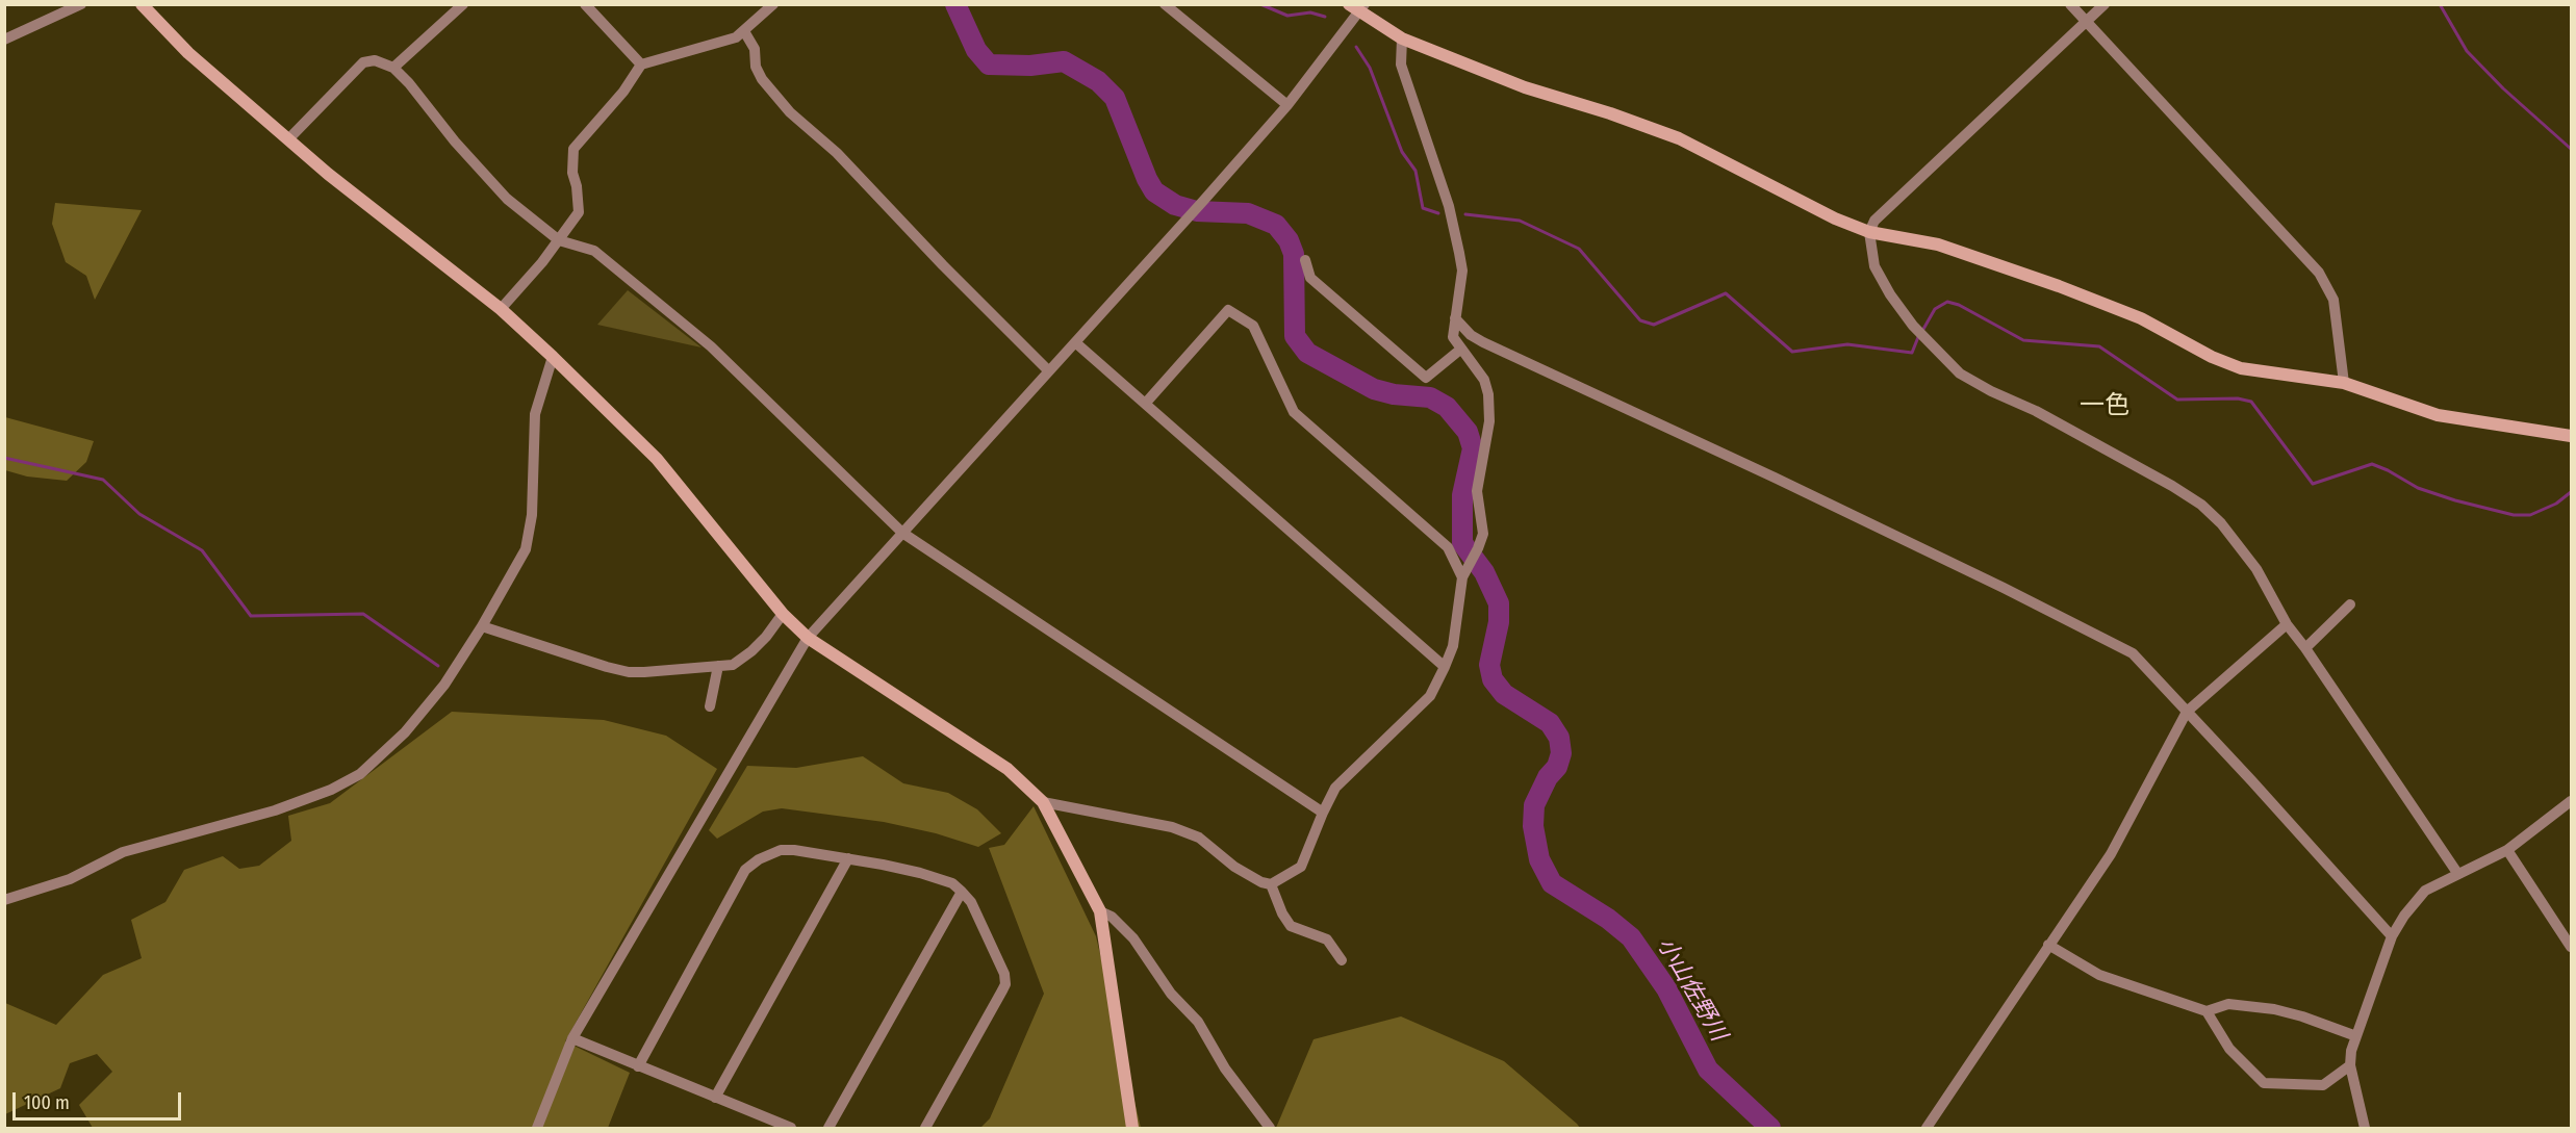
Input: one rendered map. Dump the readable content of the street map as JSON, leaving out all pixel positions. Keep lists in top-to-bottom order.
{
  "districts": ["一色"],
  "water": ["小山佐野川"],
  "scale_bar": "100 m"
}
